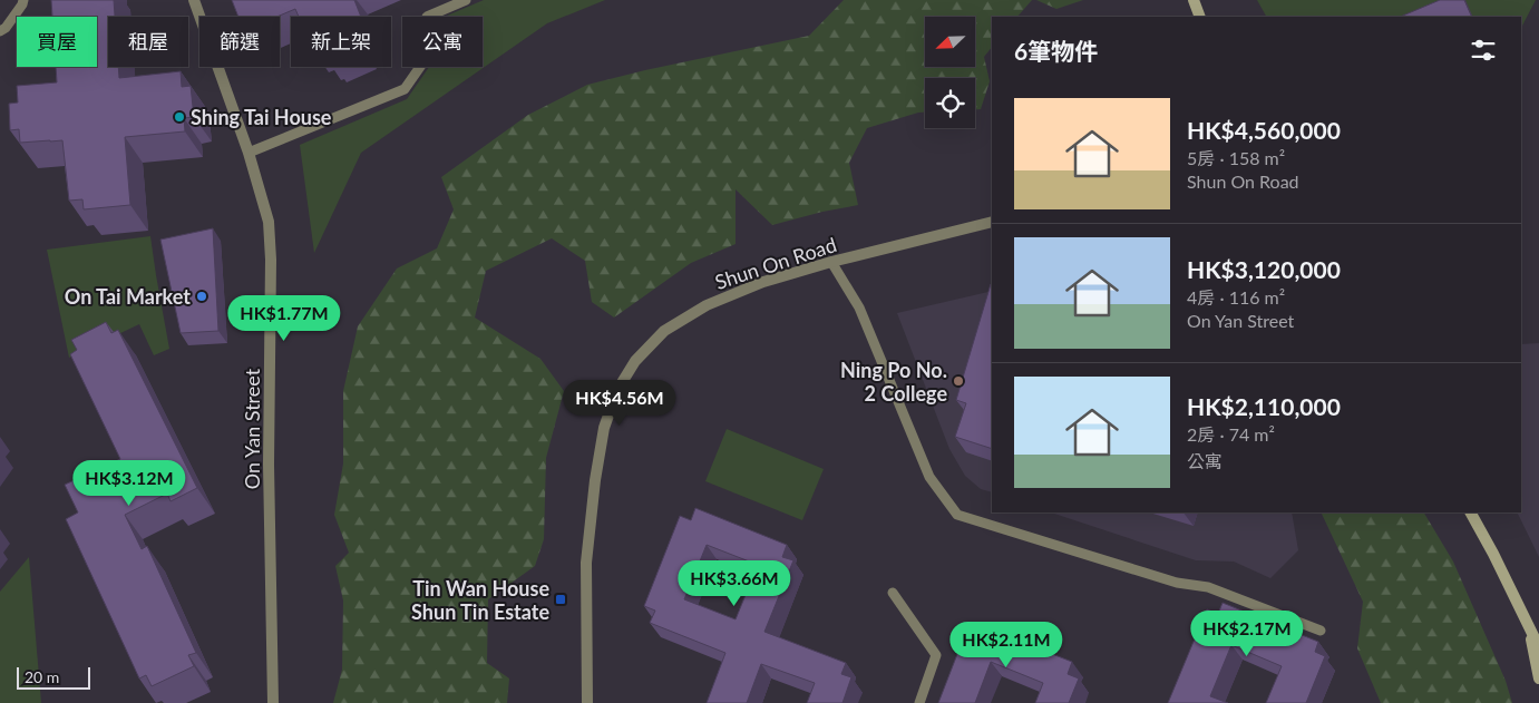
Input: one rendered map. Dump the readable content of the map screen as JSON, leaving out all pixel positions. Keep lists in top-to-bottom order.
{
  "streets": {
    "street": ["Shun On Road", "On Yan Street"]
  },
  "places": {
    "other": ["Shing Tai House", "On Tai Market", "Ning Po No. 2 College"],
    "transit": ["Tin Wan House Shun Tin Estate"]
  },
  "scale_bar": "20 m",
  "north": "bottom left",
  "page": {
    "chip": [
      "買屋",
      "租屋",
      "篩選",
      "新上架",
      "公寓"
    ],
    "heading": "6筆物件",
    "list": [
      {
        "name": "HK$4,560,000",
        "note": "5房 · 158 m² · Shun On Road"
      },
      {
        "name": "HK$3,120,000",
        "note": "4房 · 116 m² · On Yan Street"
      },
      {
        "name": "HK$2,110,000",
        "note": "2房 · 74 m² · 公寓"
      }
    ],
    "price": [
      "HK$1.77M",
      "HK$4.56M",
      "HK$3.12M",
      "HK$3.66M",
      "HK$2.17M",
      "HK$2.11M"
    ],
    "scale": "20 m"
  }
}
